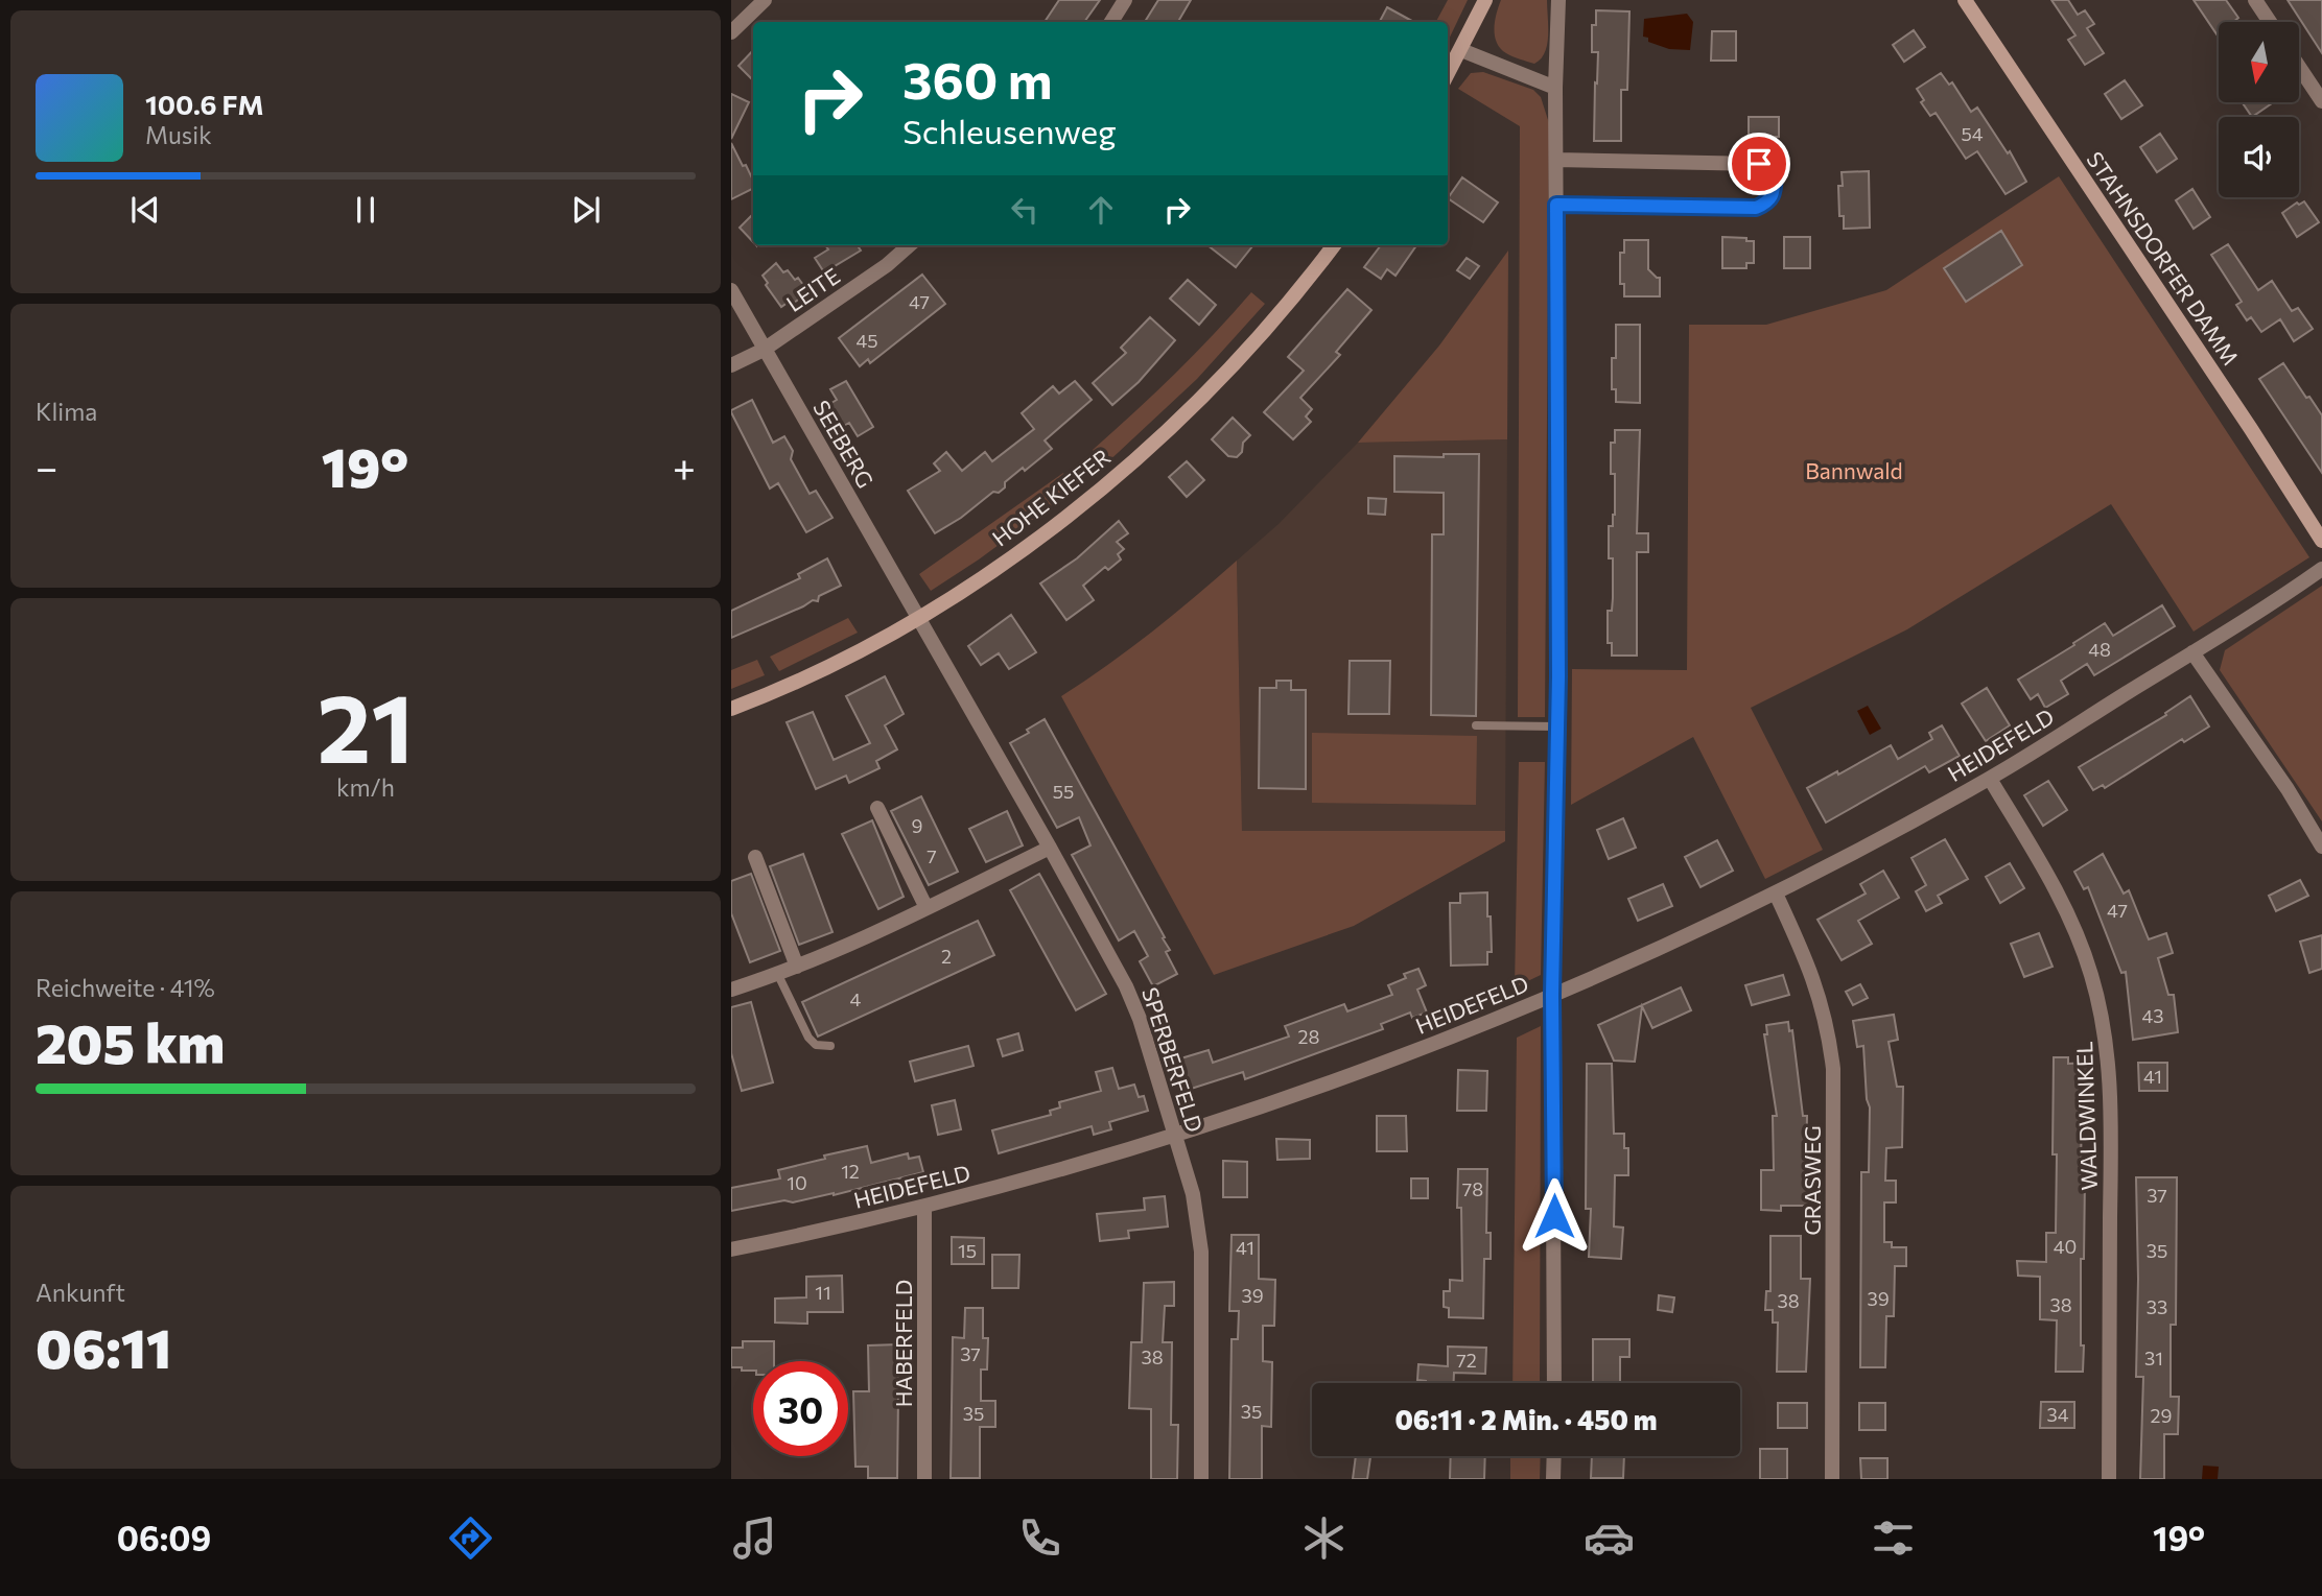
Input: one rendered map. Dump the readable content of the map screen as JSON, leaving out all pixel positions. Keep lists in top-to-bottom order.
{
  "streets": {
    "street": [
      "STAHNSDORFER DAMM",
      "LEITE",
      "SEEBERG",
      "HOHE KIEFER",
      "HEIDEFELD",
      "SPERBERFELD",
      "WALDWINKEL",
      "GRASWEG",
      "HABERFELD"
    ]
  },
  "crossings": [
    ["LEITE", "SEEBERG"],
    ["SEEBERG", "HOHE KIEFER"],
    ["SEEBERG", "SPERBERFELD"],
    ["HOHE KIEFER", "SPERBERFELD"],
    ["HEIDEFELD", "SPERBERFELD"],
    ["HEIDEFELD", "WALDWINKEL"],
    ["HEIDEFELD", "GRASWEG"],
    ["HEIDEFELD", "HABERFELD"]
  ],
  "parks": ["Bannwald"],
  "house_numbers": [
    "54",
    "47",
    "45",
    "48",
    "55",
    "9",
    "7",
    "47",
    "2",
    "4",
    "43",
    "28",
    "41",
    "12",
    "10",
    "78",
    "37",
    "40",
    "41",
    "15",
    "35",
    "11",
    "39",
    "39",
    "38",
    "38",
    "33",
    "37",
    "38",
    "31",
    "72",
    "35",
    "35",
    "34",
    "29"
  ],
  "north": "bottom",
  "page": {
    "turn": ["360 m", "Schleusenweg"],
    "song": ["100.6 FM", "Musik"],
    "tile": [
      "Klima",
      ["21", "km/h"],
      ["Reichweite · 41%", "205 km"],
      ["Ankunft", "06:11"]
    ],
    "heat": ["−", "19°", "+"],
    "limit": "30",
    "trip": "06:11 · 2 Min. · 450 m",
    "tabs": ["06:09", "19°"]
  }
}
